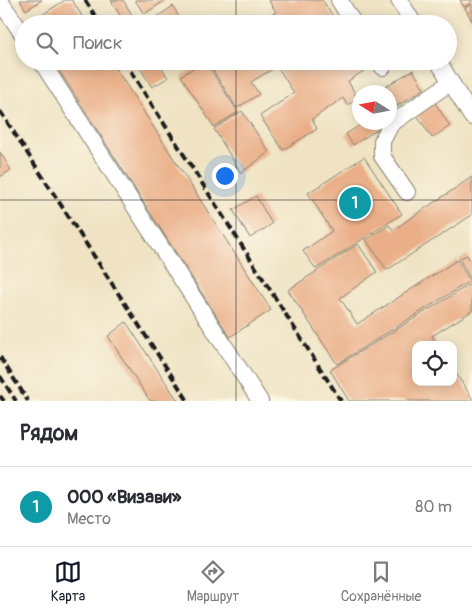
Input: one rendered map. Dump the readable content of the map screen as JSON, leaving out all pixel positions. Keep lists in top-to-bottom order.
{
  "north": "left",
  "page": {
    "search": "Поиск",
    "pins": "1",
    "heading": "Рядом",
    "list": [
      {
        "mark": "1",
        "name": "ООО «Визави»",
        "note": "Место",
        "value": "80 m"
      }
    ],
    "nav": ["Карта", "Маршрут", "Сохранённые"]
  }
}
